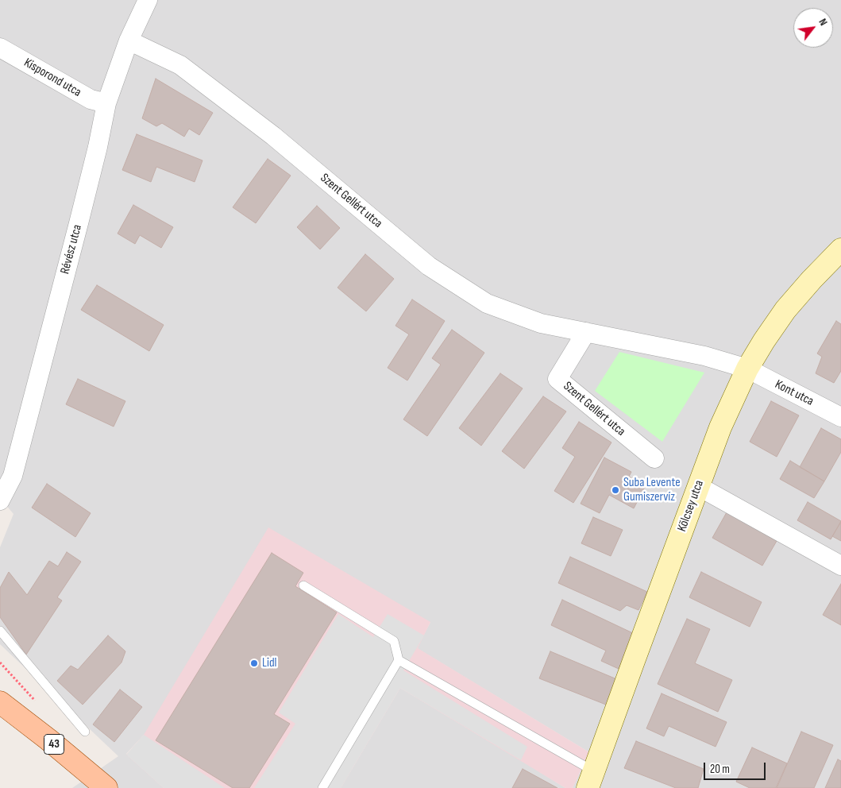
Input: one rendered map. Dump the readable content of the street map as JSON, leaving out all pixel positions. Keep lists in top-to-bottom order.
{
  "streets": {
    "main road": ["Kölcsey utca", "43"],
    "street": [
      "Kisporond utca",
      "Szent Gellért utca",
      "Révész utca",
      "Kont utca"
    ]
  },
  "crossings": [
    ["Kisporond utca", "Révész utca"],
    ["Szent Gellért utca", "Révész utca"],
    ["Szent Gellért utca", "Kont utca"],
    ["Szent Gellért utca", "Kölcsey utca"],
    ["Kont utca", "Kölcsey utca"]
  ],
  "places": ["Suba Levente Gumiszervíz", "Lidl"],
  "scale_bar": "20 m",
  "north": "top right"
}
